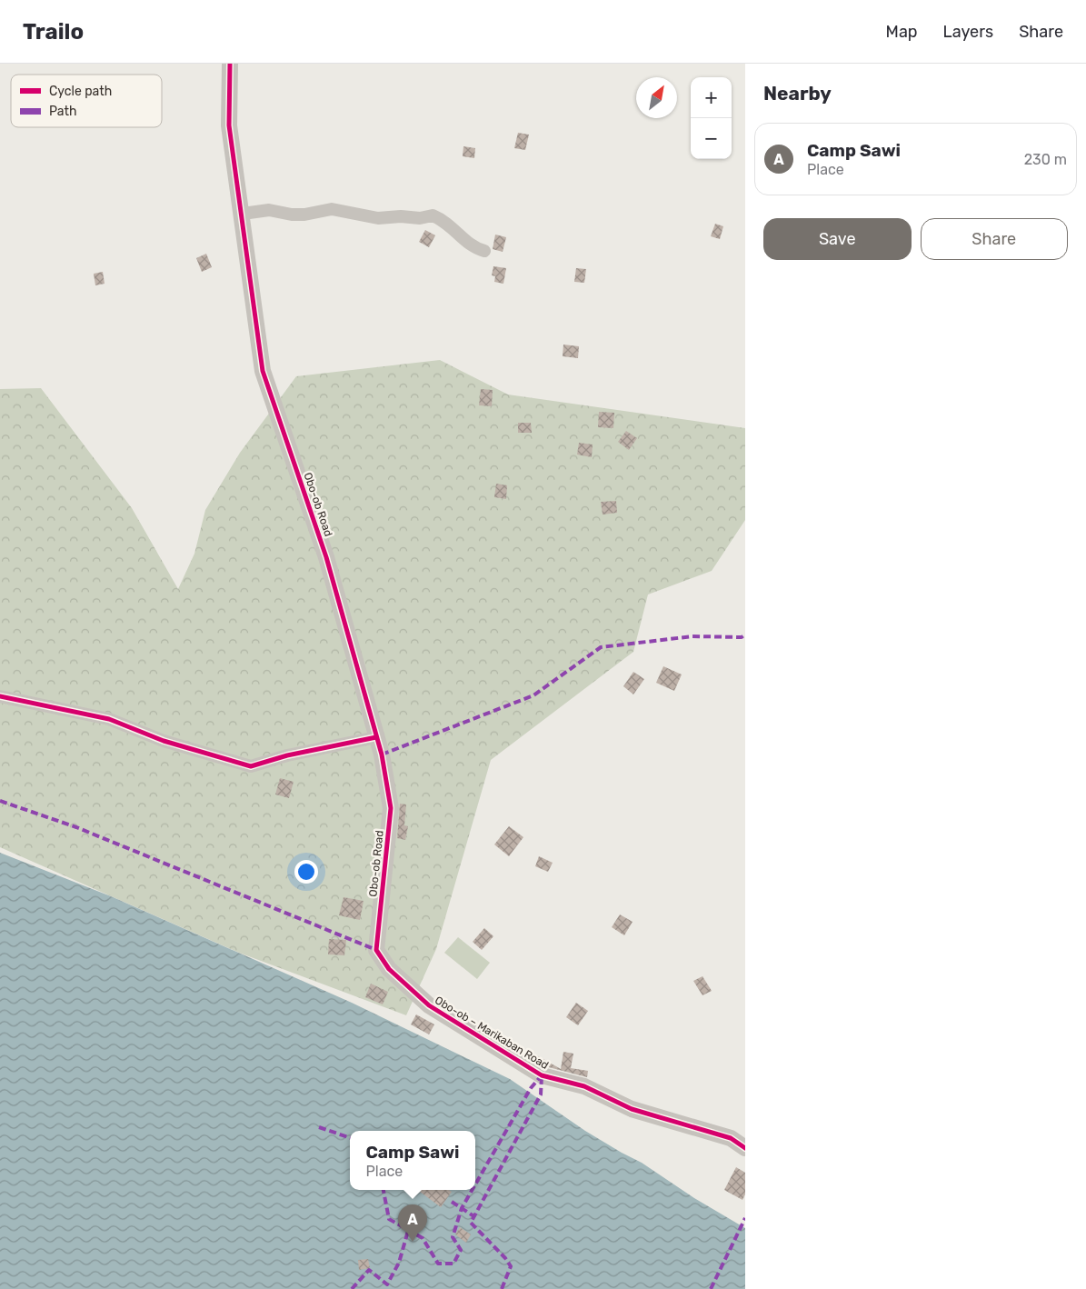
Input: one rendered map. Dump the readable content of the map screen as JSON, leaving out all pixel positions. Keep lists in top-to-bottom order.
{
  "streets": {
    "street": ["Obo-ob Road", "Obo-ob – Marikaban Road"]
  },
  "crossings": [
    ["Obo-ob Road", "Obo-ob – Marikaban Road"]
  ],
  "legend": ["Cycle path", "Path"],
  "north": "top right",
  "page": {
    "header": "Trailo",
    "nav": ["Map", "Layers", "Share"],
    "heading": "Nearby",
    "map_buttons": ["+", "−"],
    "list": [
      {
        "mark": "A",
        "name": "Camp Sawi",
        "note": "Place",
        "value": "230 m"
      }
    ],
    "buttons": ["Save", "Share"],
    "popup": ["Camp Sawi", "Place"],
    "pins": "A"
  }
}
